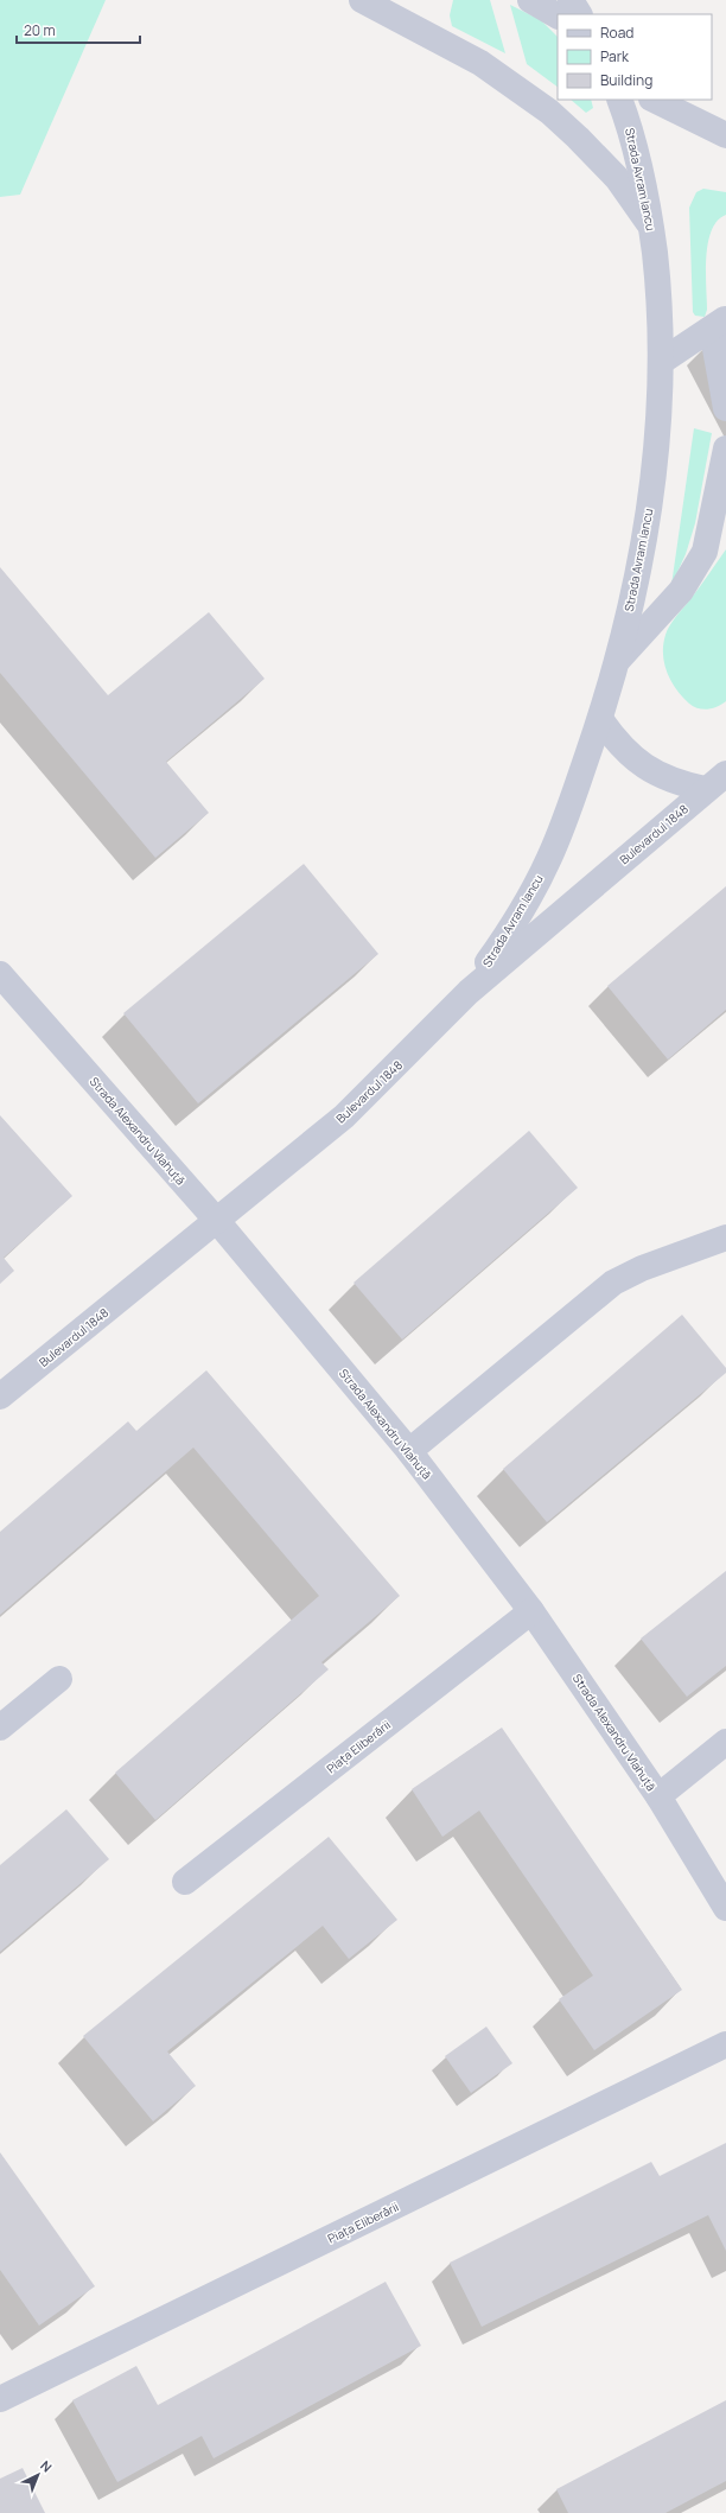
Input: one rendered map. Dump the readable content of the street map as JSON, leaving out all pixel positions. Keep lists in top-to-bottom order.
{
  "streets": {
    "street": [
      "Strada Avram Iancu",
      "Bulevardul 1848",
      "Strada Alexandru Vlahuță",
      "Piața Eliberării"
    ]
  },
  "crossings": [
    ["Strada Avram Iancu", "Bulevardul 1848"],
    ["Bulevardul 1848", "Strada Alexandru Vlahuță"],
    ["Strada Alexandru Vlahuță", "Piața Eliberării"]
  ],
  "legend": ["Road", "Park", "Building"],
  "scale_bar": "20 m",
  "north": "top right"
}
